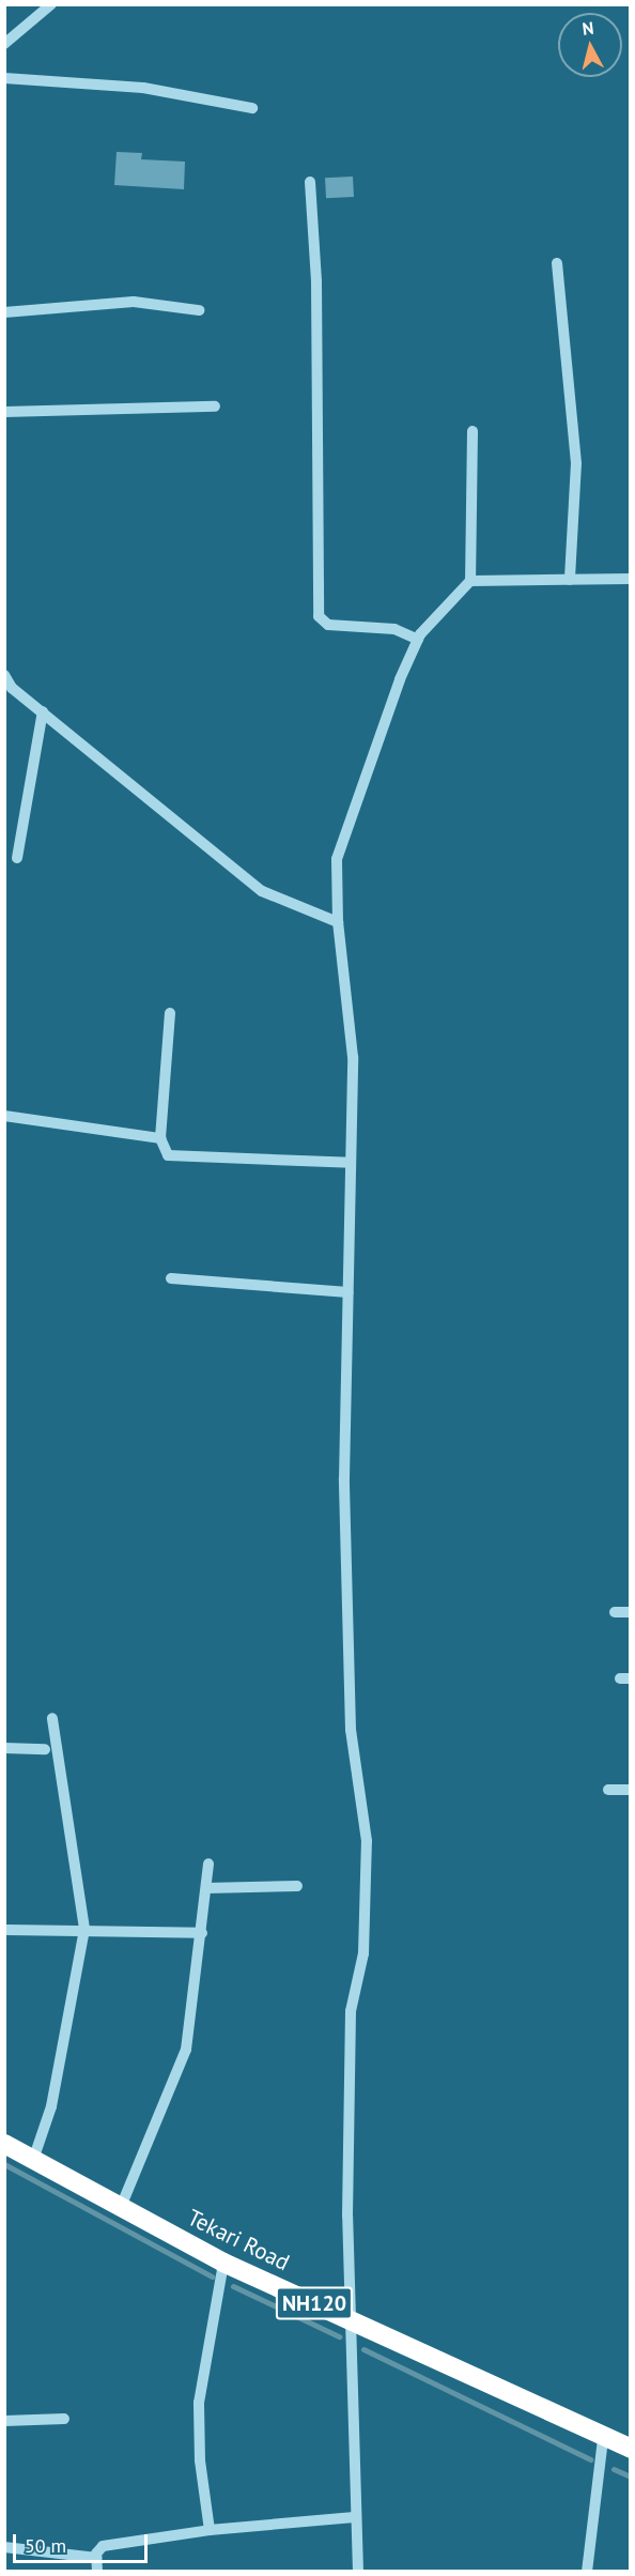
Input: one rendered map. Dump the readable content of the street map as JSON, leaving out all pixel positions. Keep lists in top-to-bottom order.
{
  "streets": {
    "highway": ["Tekari Road", "NH120"]
  },
  "scale_bar": "50 m",
  "north": "top"
}
